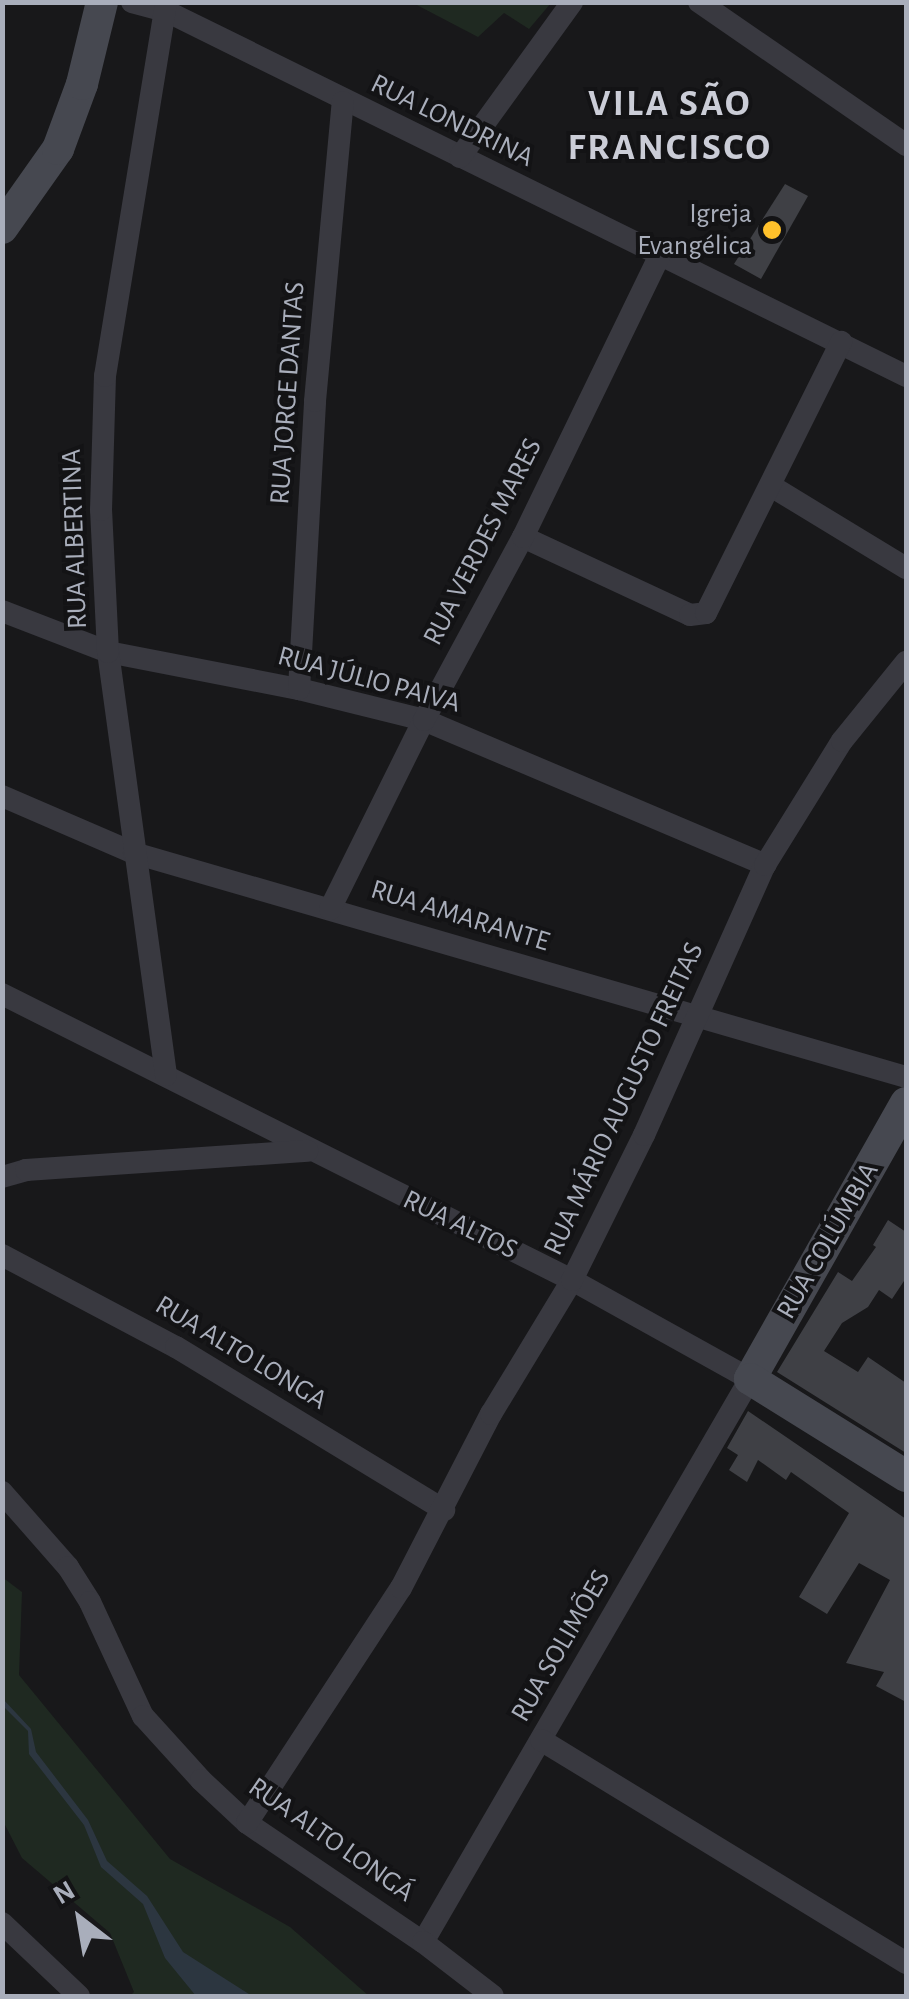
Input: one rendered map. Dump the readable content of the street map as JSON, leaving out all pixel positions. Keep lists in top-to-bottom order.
{
  "streets": {
    "street": [
      "RUA LONDRINA",
      "RUA JORGE DANTAS",
      "RUA ALBERTINA",
      "RUA VERDES MARES",
      "RUA JÚLIO PAIVA",
      "RUA AMARANTE",
      "RUA MÁRIO AUGUSTO FREITAS",
      "RUA ALTOS",
      "RUA COLÚMBIA",
      "RUA ALTO LONGA",
      "RUA SOLIMÕES",
      "RUA ALTO LONGÁ"
    ]
  },
  "crossings": [
    ["RUA LONDRINA", "RUA JORGE DANTAS"],
    ["RUA LONDRINA", "RUA ALBERTINA"],
    ["RUA LONDRINA", "RUA VERDES MARES"],
    ["RUA JORGE DANTAS", "RUA JÚLIO PAIVA"],
    ["RUA ALBERTINA", "RUA JÚLIO PAIVA"],
    ["RUA ALBERTINA", "RUA AMARANTE"],
    ["RUA ALBERTINA", "RUA ALTOS"],
    ["RUA VERDES MARES", "RUA JÚLIO PAIVA"],
    ["RUA VERDES MARES", "RUA AMARANTE"],
    ["RUA JÚLIO PAIVA", "RUA MÁRIO AUGUSTO FREITAS"],
    ["RUA AMARANTE", "RUA MÁRIO AUGUSTO FREITAS"],
    ["RUA MÁRIO AUGUSTO FREITAS", "RUA ALTOS"],
    ["RUA MÁRIO AUGUSTO FREITAS", "RUA ALTO LONGA"],
    ["RUA MÁRIO AUGUSTO FREITAS", "RUA ALTO LONGÁ"],
    ["RUA ALTOS", "RUA COLÚMBIA"],
    ["RUA ALTOS", "RUA SOLIMÕES"],
    ["RUA COLÚMBIA", "RUA SOLIMÕES"],
    ["RUA SOLIMÕES", "RUA ALTO LONGÁ"]
  ],
  "districts": ["VILA SÃO FRANCISCO"],
  "places": ["Igreja Evangélica"],
  "north": "top left"
}
